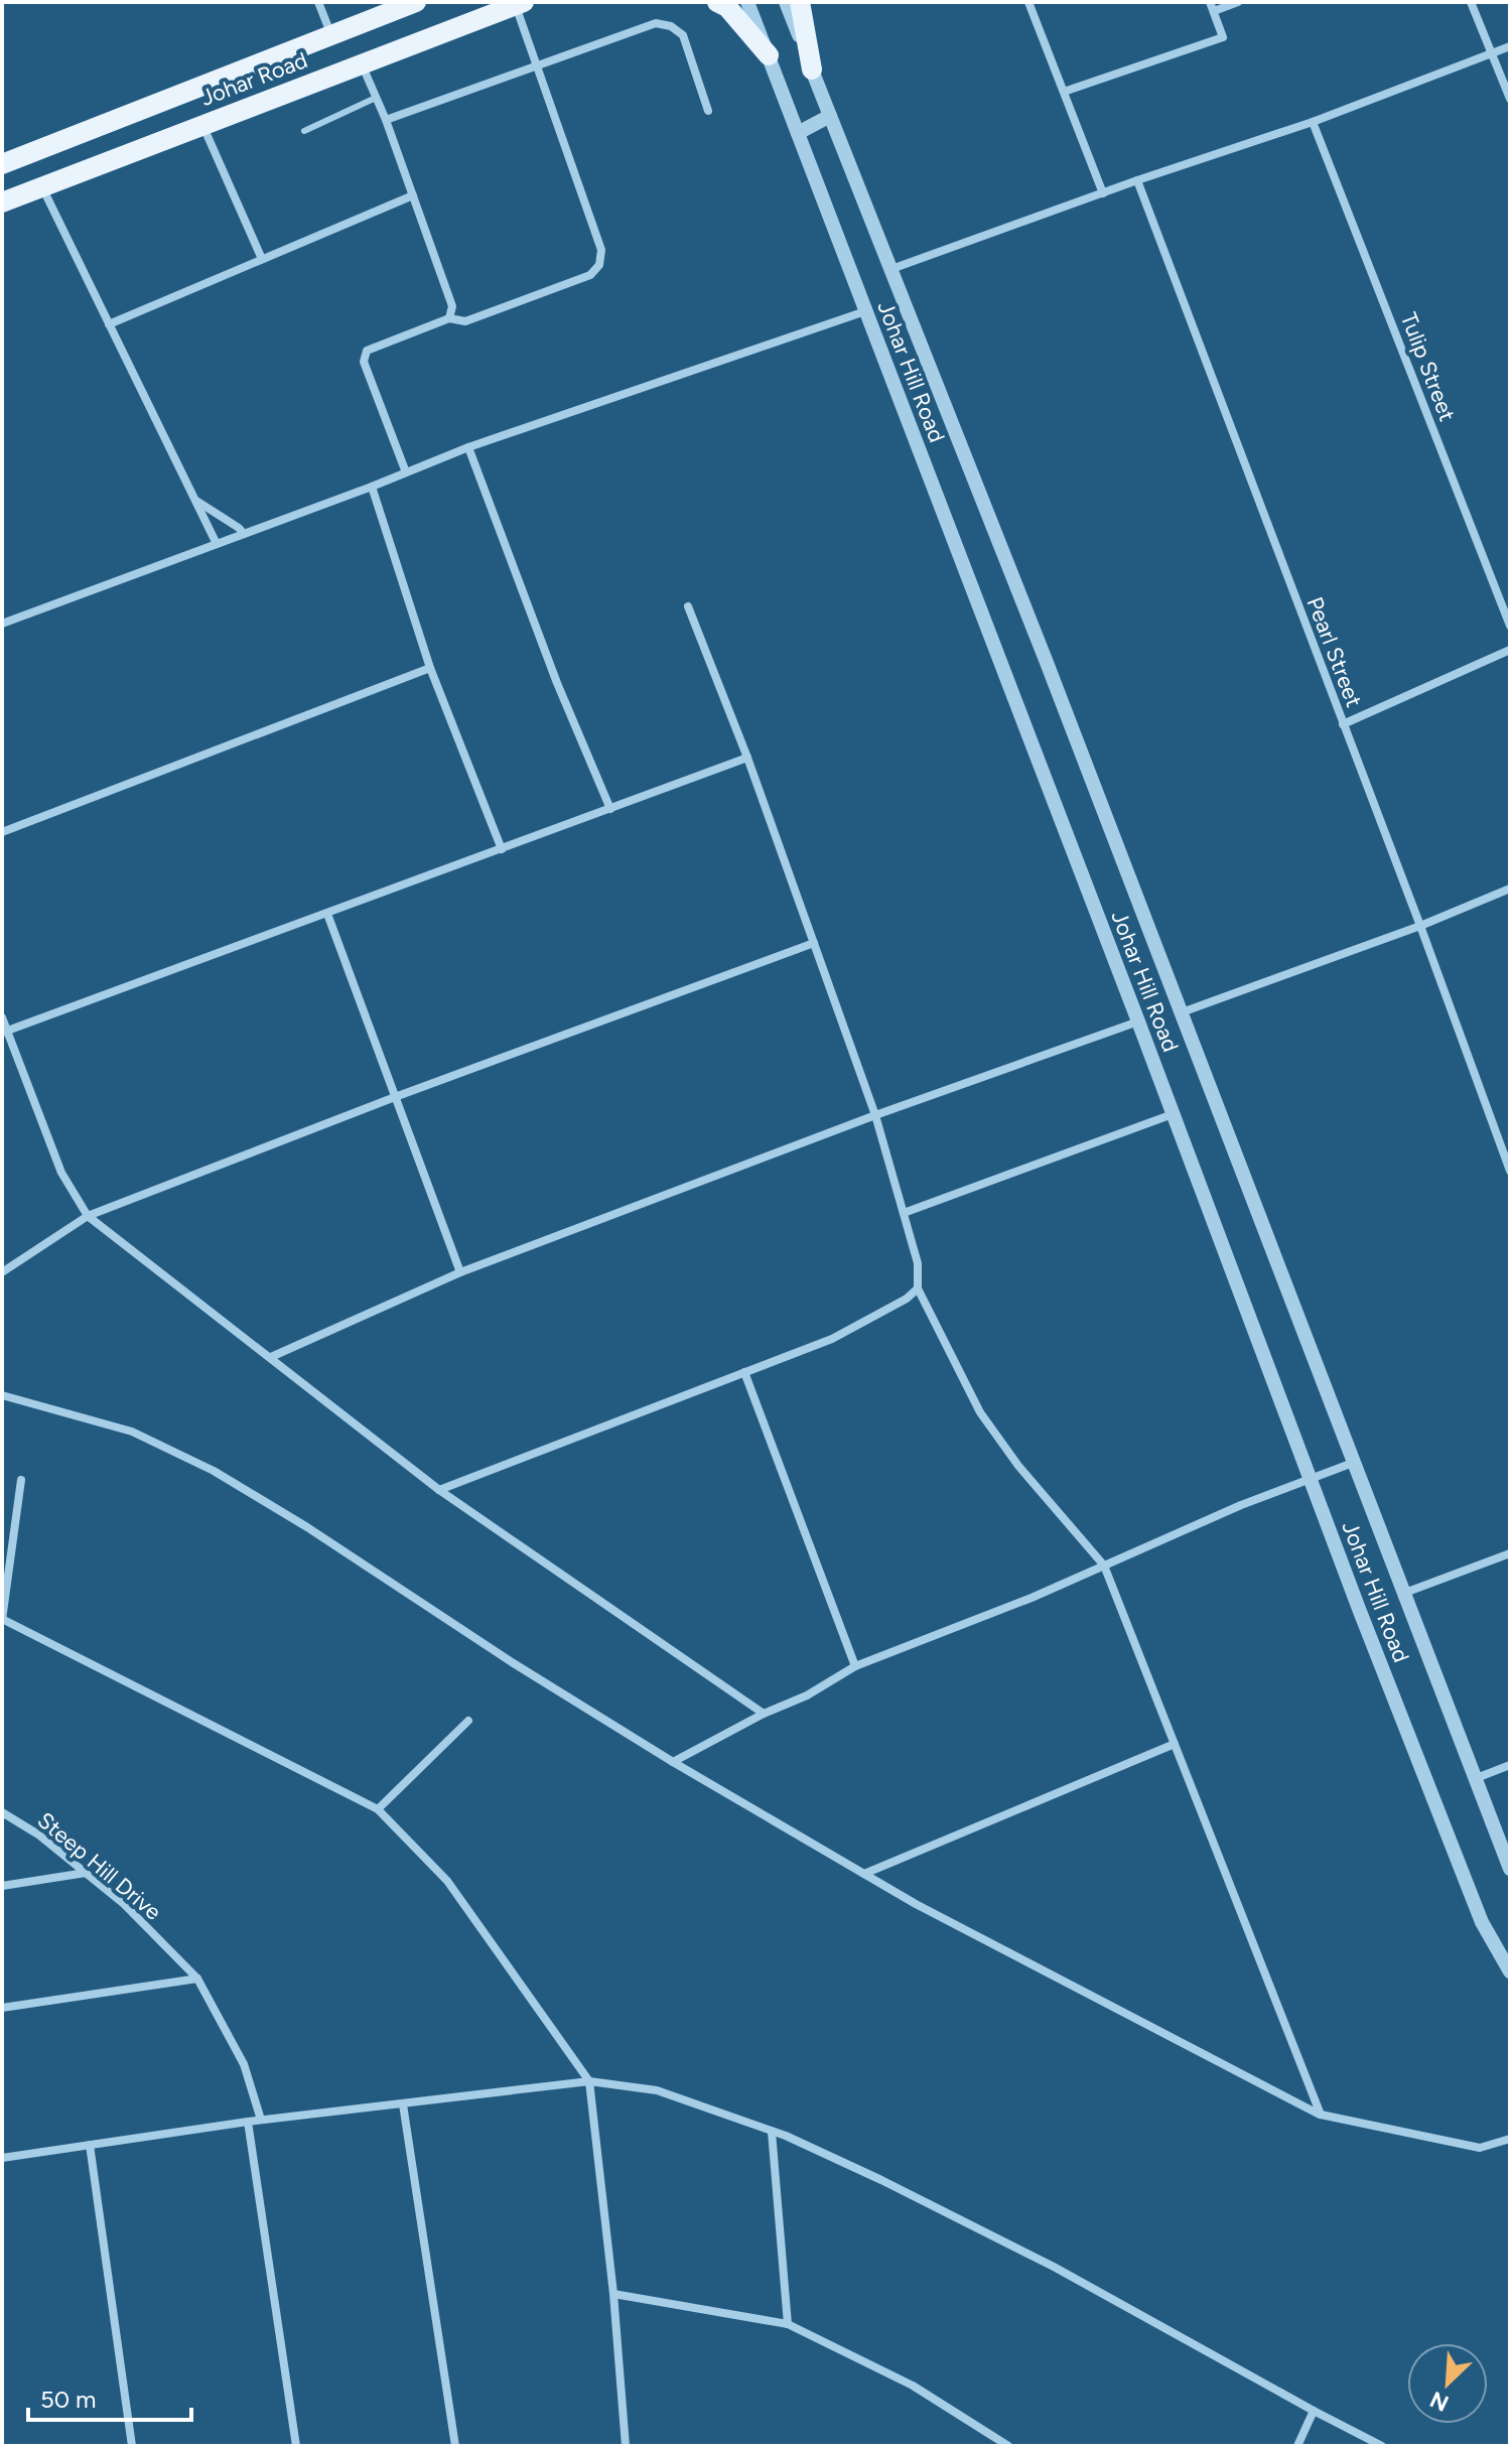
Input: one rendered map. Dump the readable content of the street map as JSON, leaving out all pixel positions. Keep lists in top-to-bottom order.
{
  "streets": {
    "main road": ["Johar Road"],
    "street": [
      "Tulip Street",
      "Johar Hill Road",
      "Pearl Street",
      "Steep Hill Drive"
    ]
  },
  "scale_bar": "50 m",
  "north": "bottom left"
}
